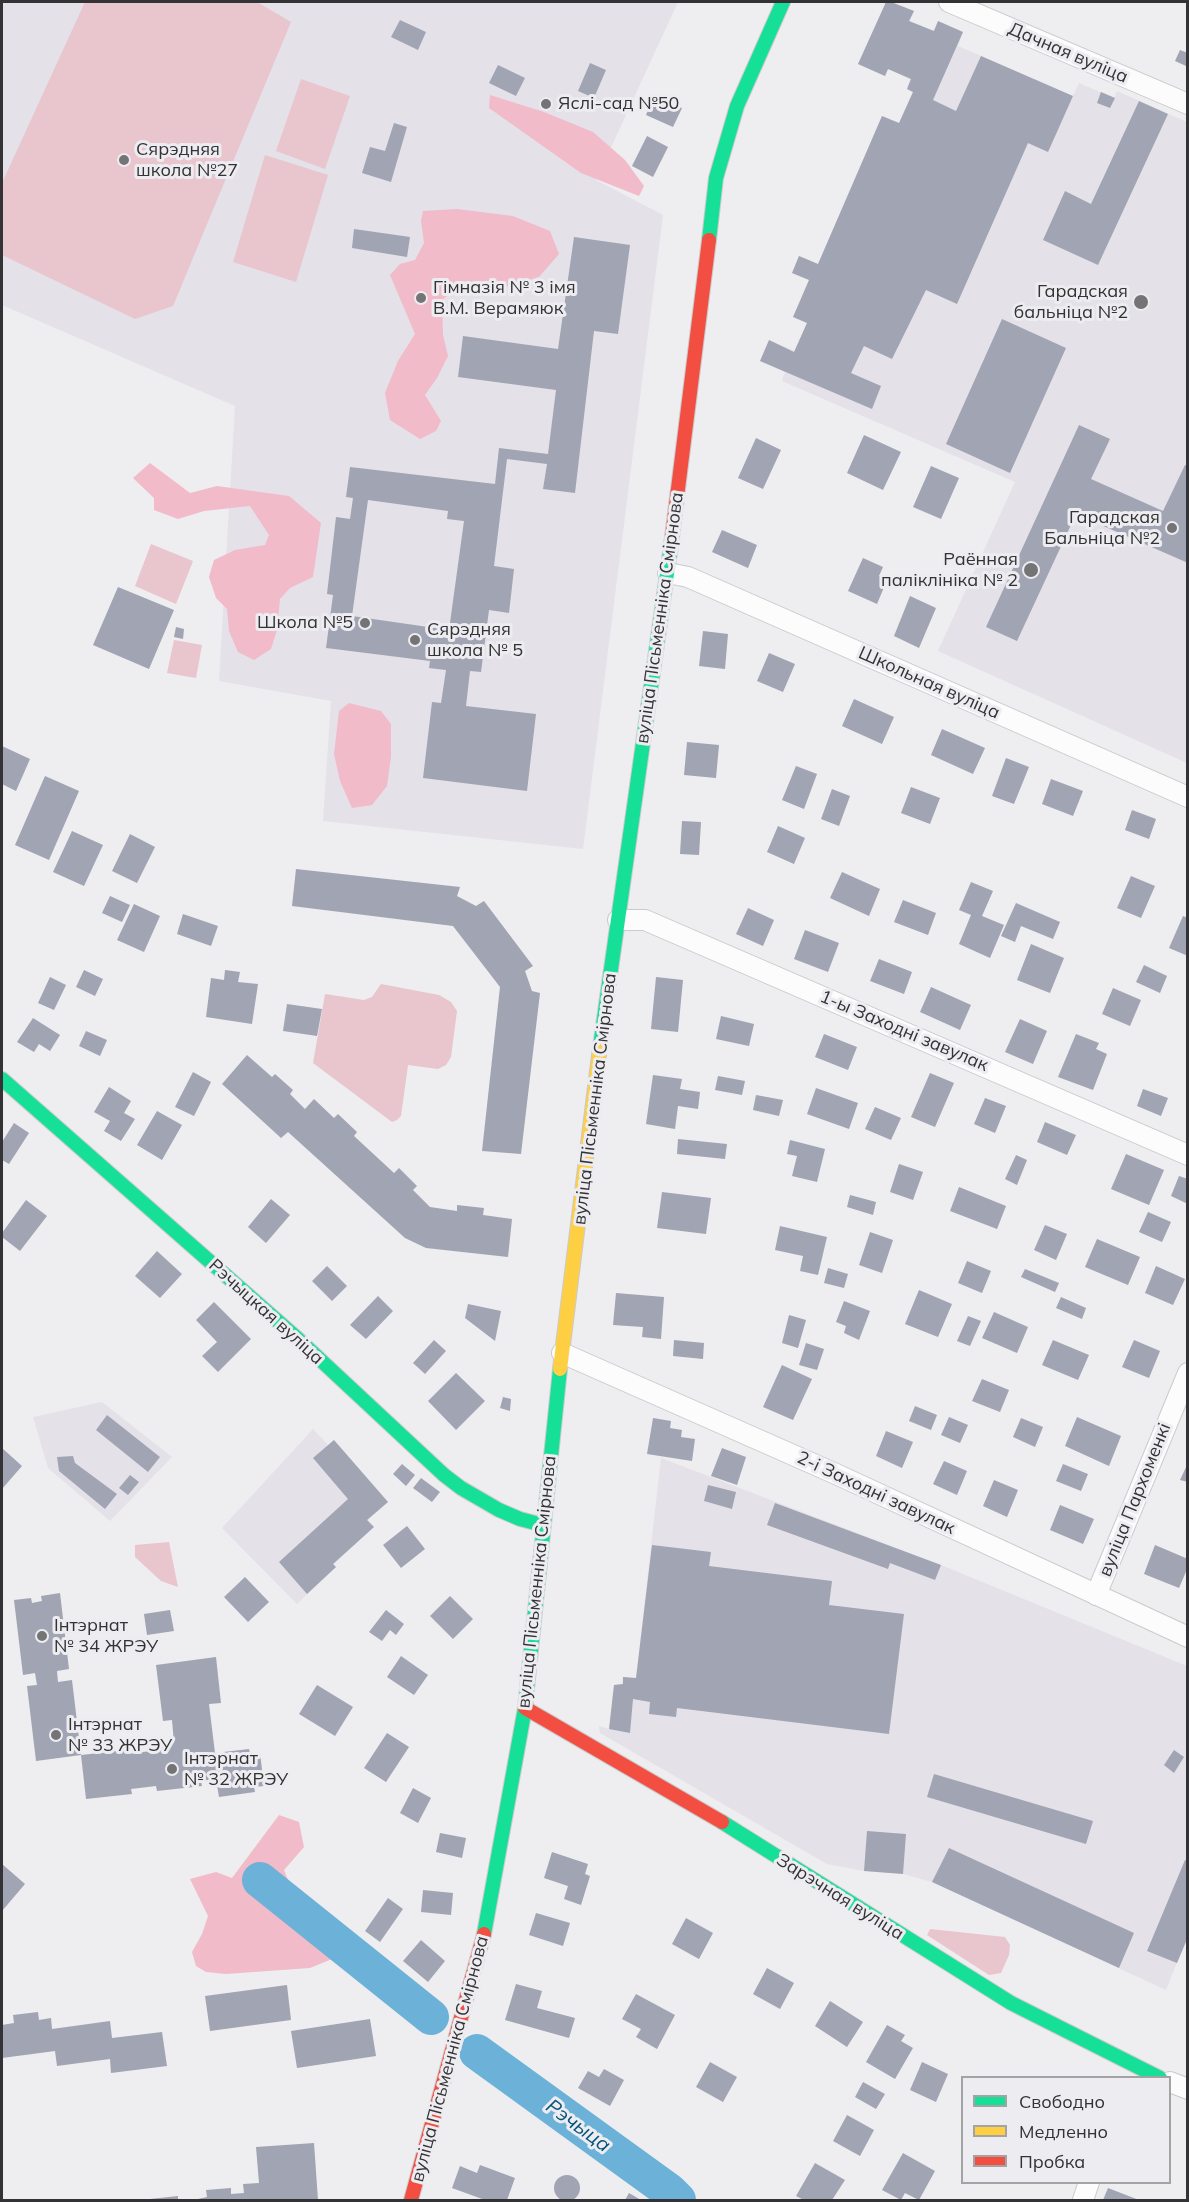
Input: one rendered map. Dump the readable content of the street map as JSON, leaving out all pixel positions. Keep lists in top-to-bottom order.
{
  "streets": {
    "main road": ["вуліца Пісьменніка Смірнова", "Рэчыцкая вуліца", "Зарэчная вуліца"],
    "street": [
      "Дачная вуліца",
      "Школьная вуліца",
      "1-ы Заходні завулак",
      "2-і Заходні завулак",
      "вуліца Пархоменкі"
    ]
  },
  "crossings": [
    ["вуліца Пісьменніка Смірнова", "Школьная вуліца"],
    ["вуліца Пісьменніка Смірнова", "1-ы Заходні завулак"],
    ["вуліца Пісьменніка Смірнова", "Рэчыцкая вуліца"],
    ["вуліца Пісьменніка Смірнова", "2-і Заходні завулак"],
    ["вуліца Пісьменніка Смірнова", "Зарэчная вуліца"],
    ["2-і Заходні завулак", "вуліца Пархоменкі"]
  ],
  "water": ["Рэчыца"],
  "places": [
    "Яслі-сад №50",
    "Сярэдняя школа №27",
    "Гімназія № 3 імя В.М. Верамяюк",
    "Гарадская бальніца №2",
    "Гарадская Бальніца №2",
    "Раённая паліклініка № 2",
    "Школа №5",
    "Сярэдняя школа № 5",
    "Інтэрнат № 34 ЖРЭУ",
    "Інтэрнат № 33 ЖРЭУ",
    "Інтэрнат № 32 ЖРЭУ"
  ],
  "legend": ["Свободно", "Медленно", "Пробка"]
}
